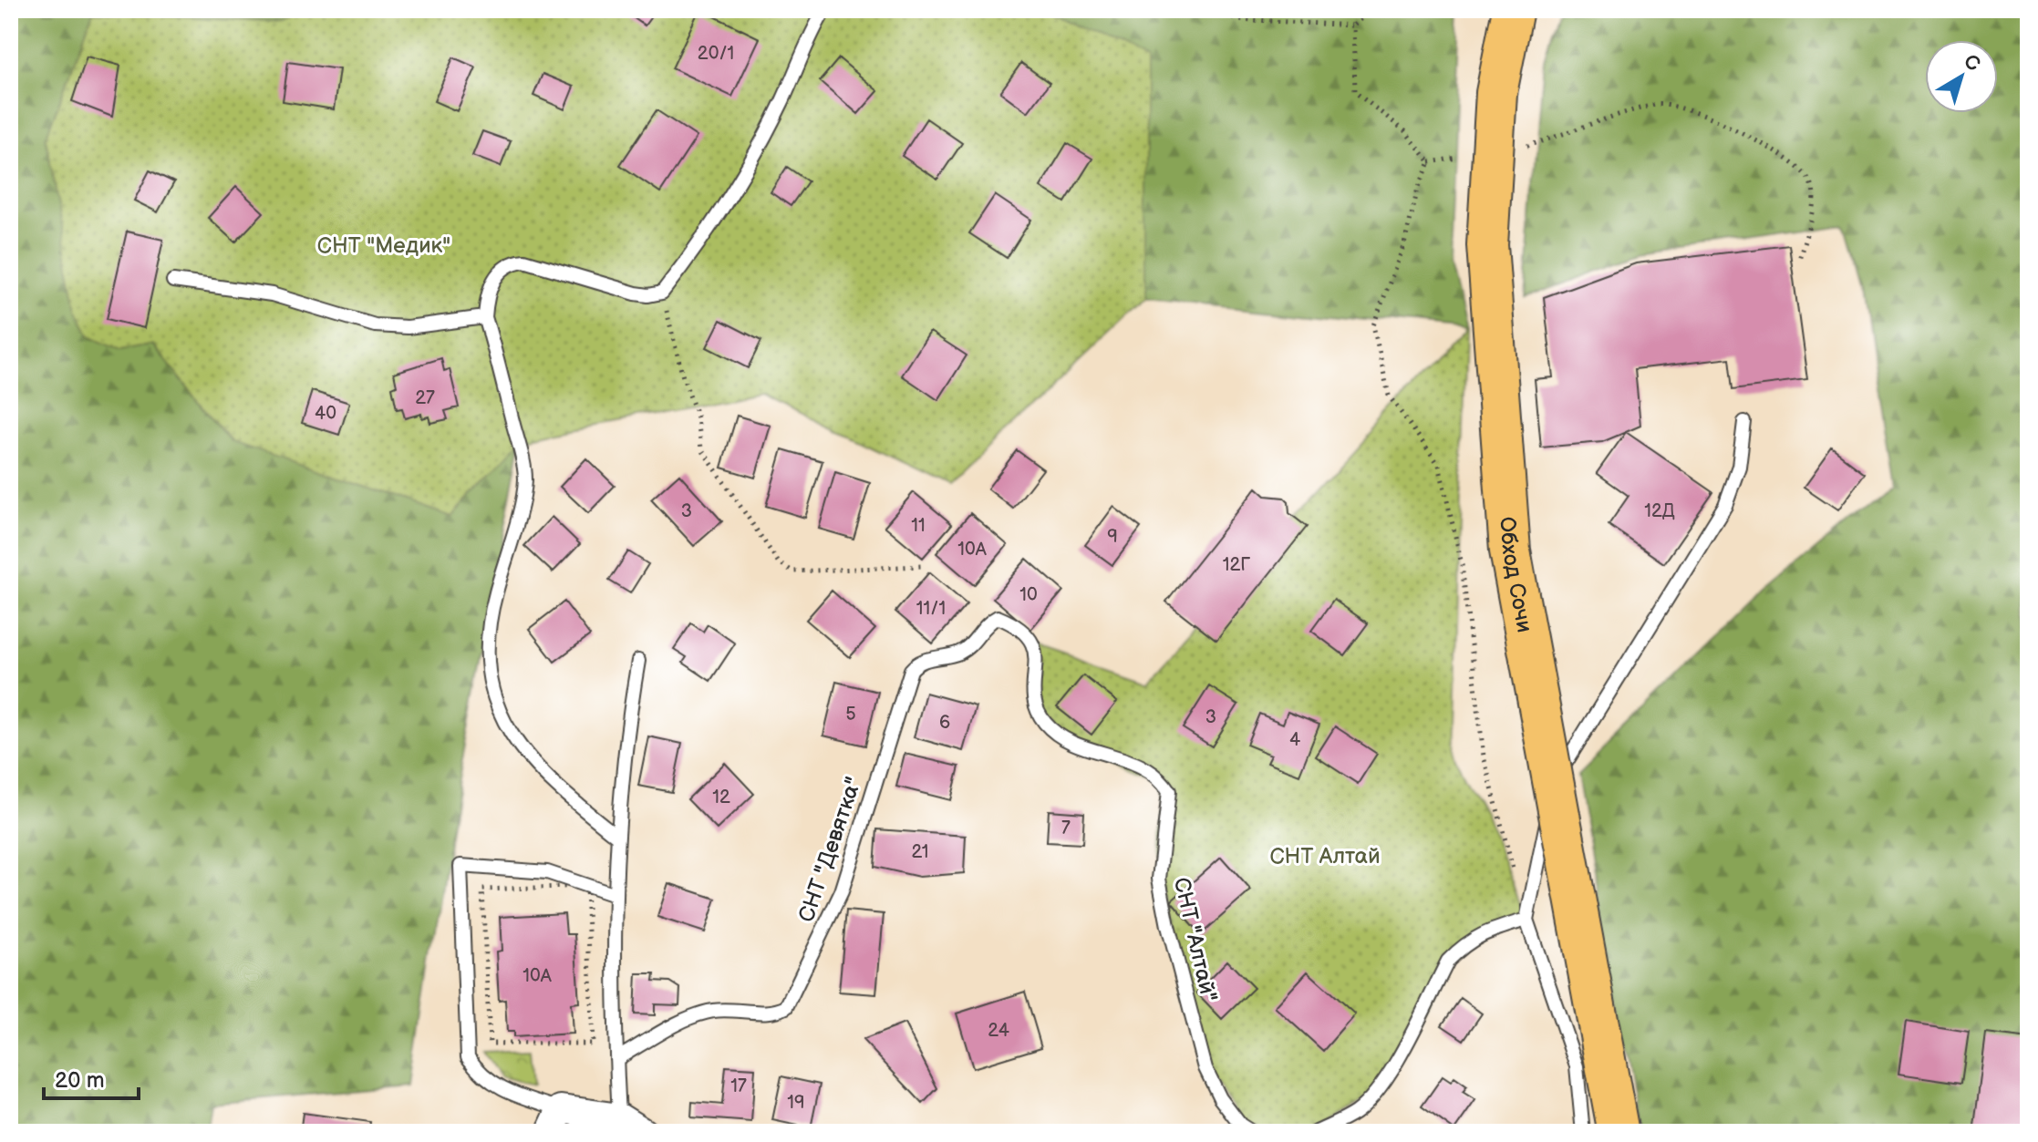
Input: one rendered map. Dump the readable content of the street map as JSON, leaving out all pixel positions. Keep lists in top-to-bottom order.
{
  "streets": {
    "highway": ["Обход Сочи"],
    "lane": ["СНТ \"Девятка\"", "СНТ \"Алтай\""]
  },
  "crossings": [
    ["СНТ \"Девятка\"", "СНТ \"Алтай\""]
  ],
  "parks": ["СНТ \"Медик\"", "СНТ Алтай"],
  "house_numbers": [
    "20/1",
    "27",
    "40",
    "3",
    "12Д",
    "11",
    "9",
    "10А",
    "12Г",
    "10",
    "11/1",
    "5",
    "3",
    "6",
    "4",
    "12",
    "7",
    "21",
    "10А",
    "24",
    "17",
    "19"
  ],
  "scale_bar": "20 m",
  "north": "top right"
}
